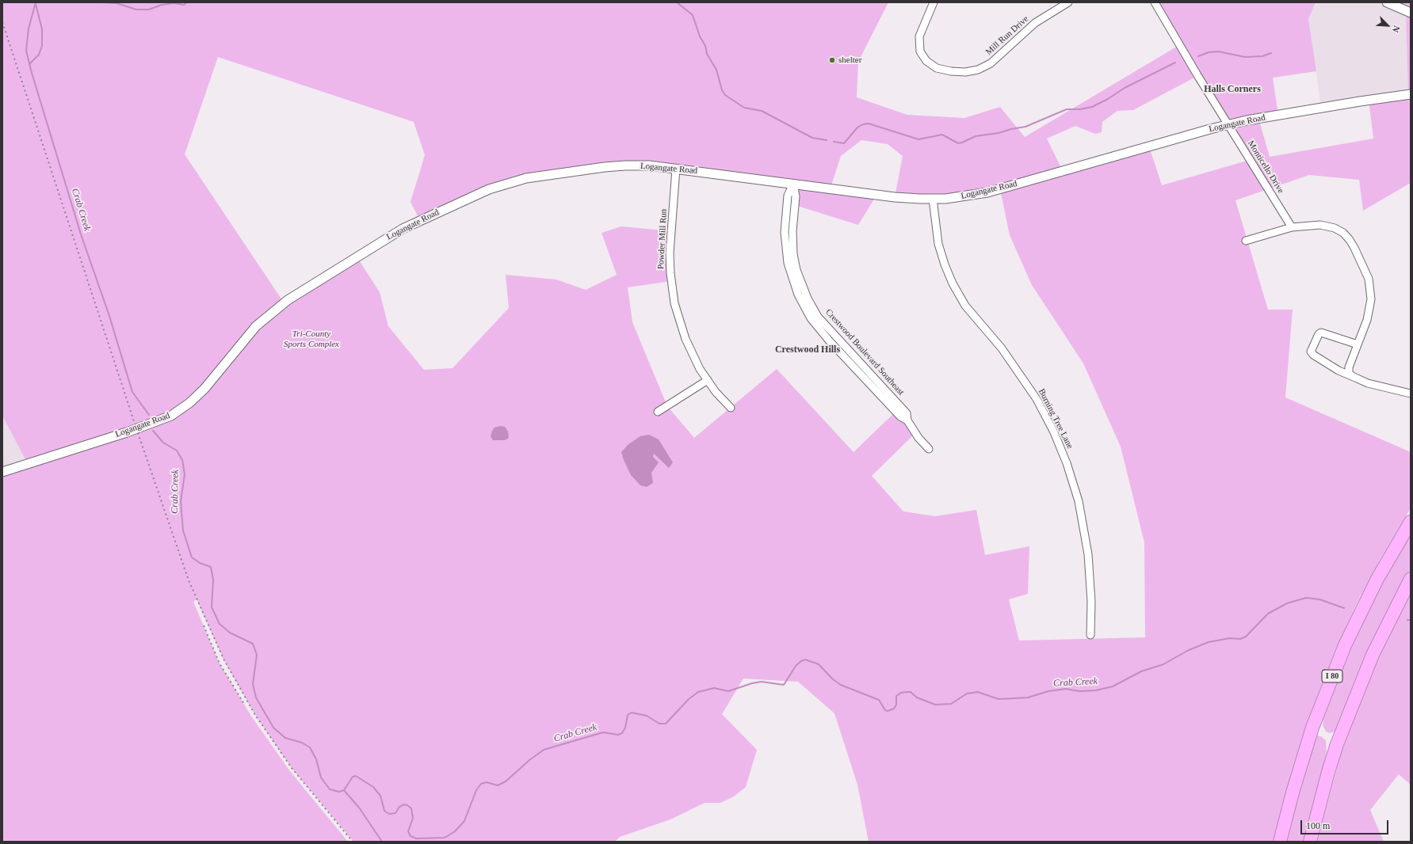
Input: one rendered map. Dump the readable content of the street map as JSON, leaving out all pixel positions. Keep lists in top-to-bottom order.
{
  "streets": {
    "highway": ["I 80"],
    "street": [
      "Mill Run Drive",
      "Logangate Road",
      "Monticello Drive",
      "Powder Mill Run",
      "Crestwood Boulevard Southeast",
      "Burning Tree Lane"
    ]
  },
  "crossings": [
    ["Logangate Road", "Monticello Drive"],
    ["Logangate Road", "Powder Mill Run"],
    ["Logangate Road", "Crestwood Boulevard Southeast"],
    ["Logangate Road", "Burning Tree Lane"]
  ],
  "districts": ["Halls Corners", "Crestwood Hills"],
  "water": ["Crab Creek"],
  "parks": ["Tri-County Sports Complex"],
  "places": ["shelter"],
  "scale_bar": "100 m",
  "north": "bottom right"
}
